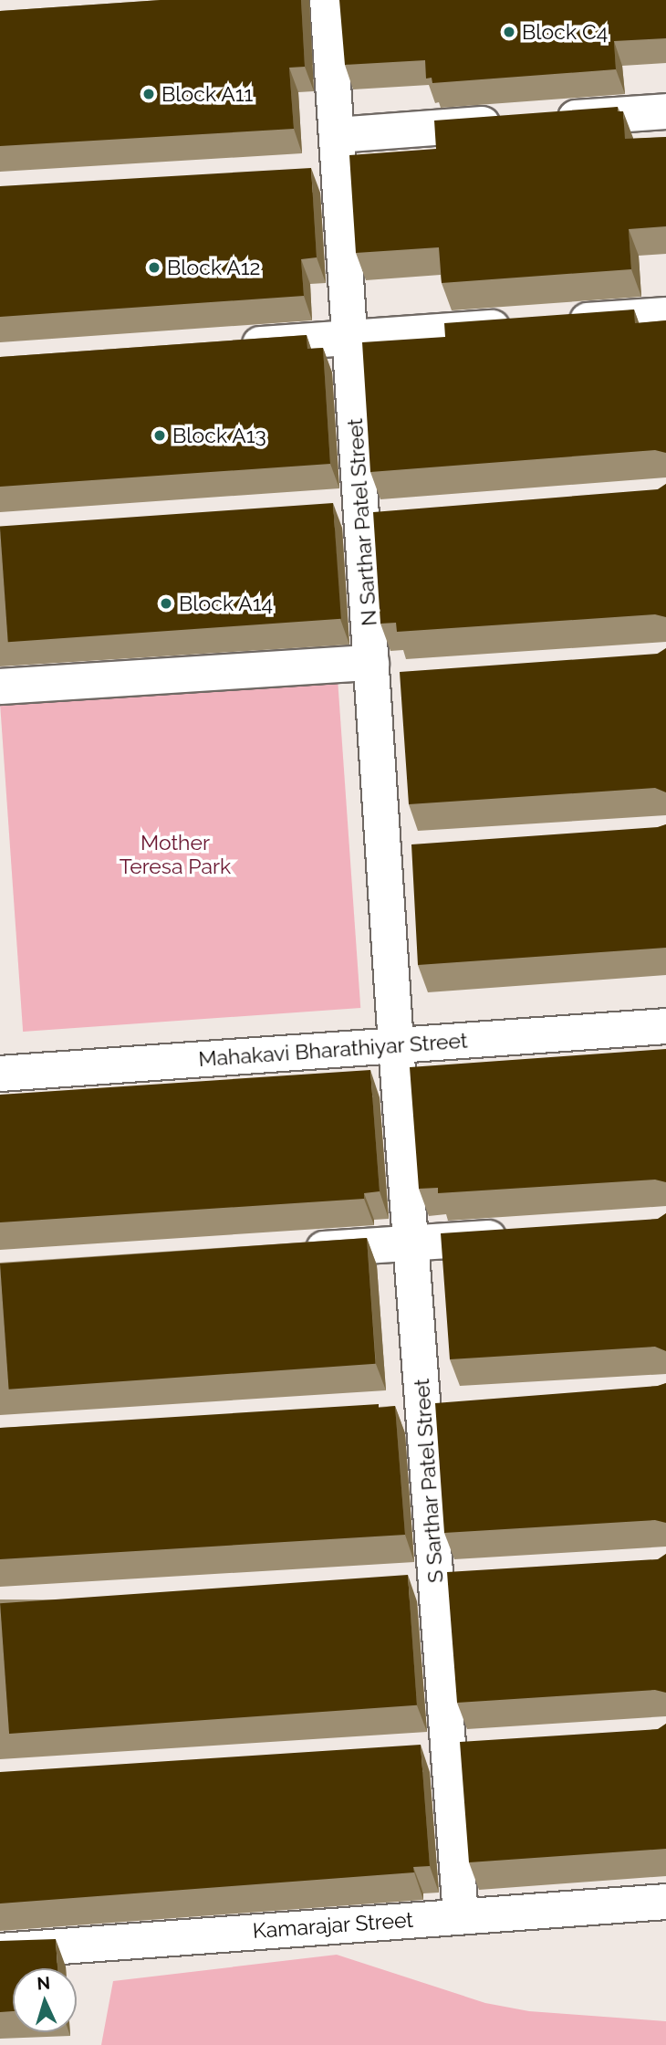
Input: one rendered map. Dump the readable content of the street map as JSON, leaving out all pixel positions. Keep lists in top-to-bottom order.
{
  "streets": {
    "street": [
      "N Sarthar Patel Street",
      "Mahakavi Bharathiyar Street",
      "S Sarthar Patel Street",
      "Kamarajar Street"
    ]
  },
  "crossings": [
    ["N Sarthar Patel Street", "Mahakavi Bharathiyar Street"],
    ["N Sarthar Patel Street", "S Sarthar Patel Street"],
    ["Mahakavi Bharathiyar Street", "S Sarthar Patel Street"],
    ["S Sarthar Patel Street", "Kamarajar Street"]
  ],
  "parks": ["Mother Teresa Park"],
  "places": [
    "Block C4",
    "Block A11",
    "Block A12",
    "Block A13",
    "Block A14"
  ],
  "north": "top"
}
